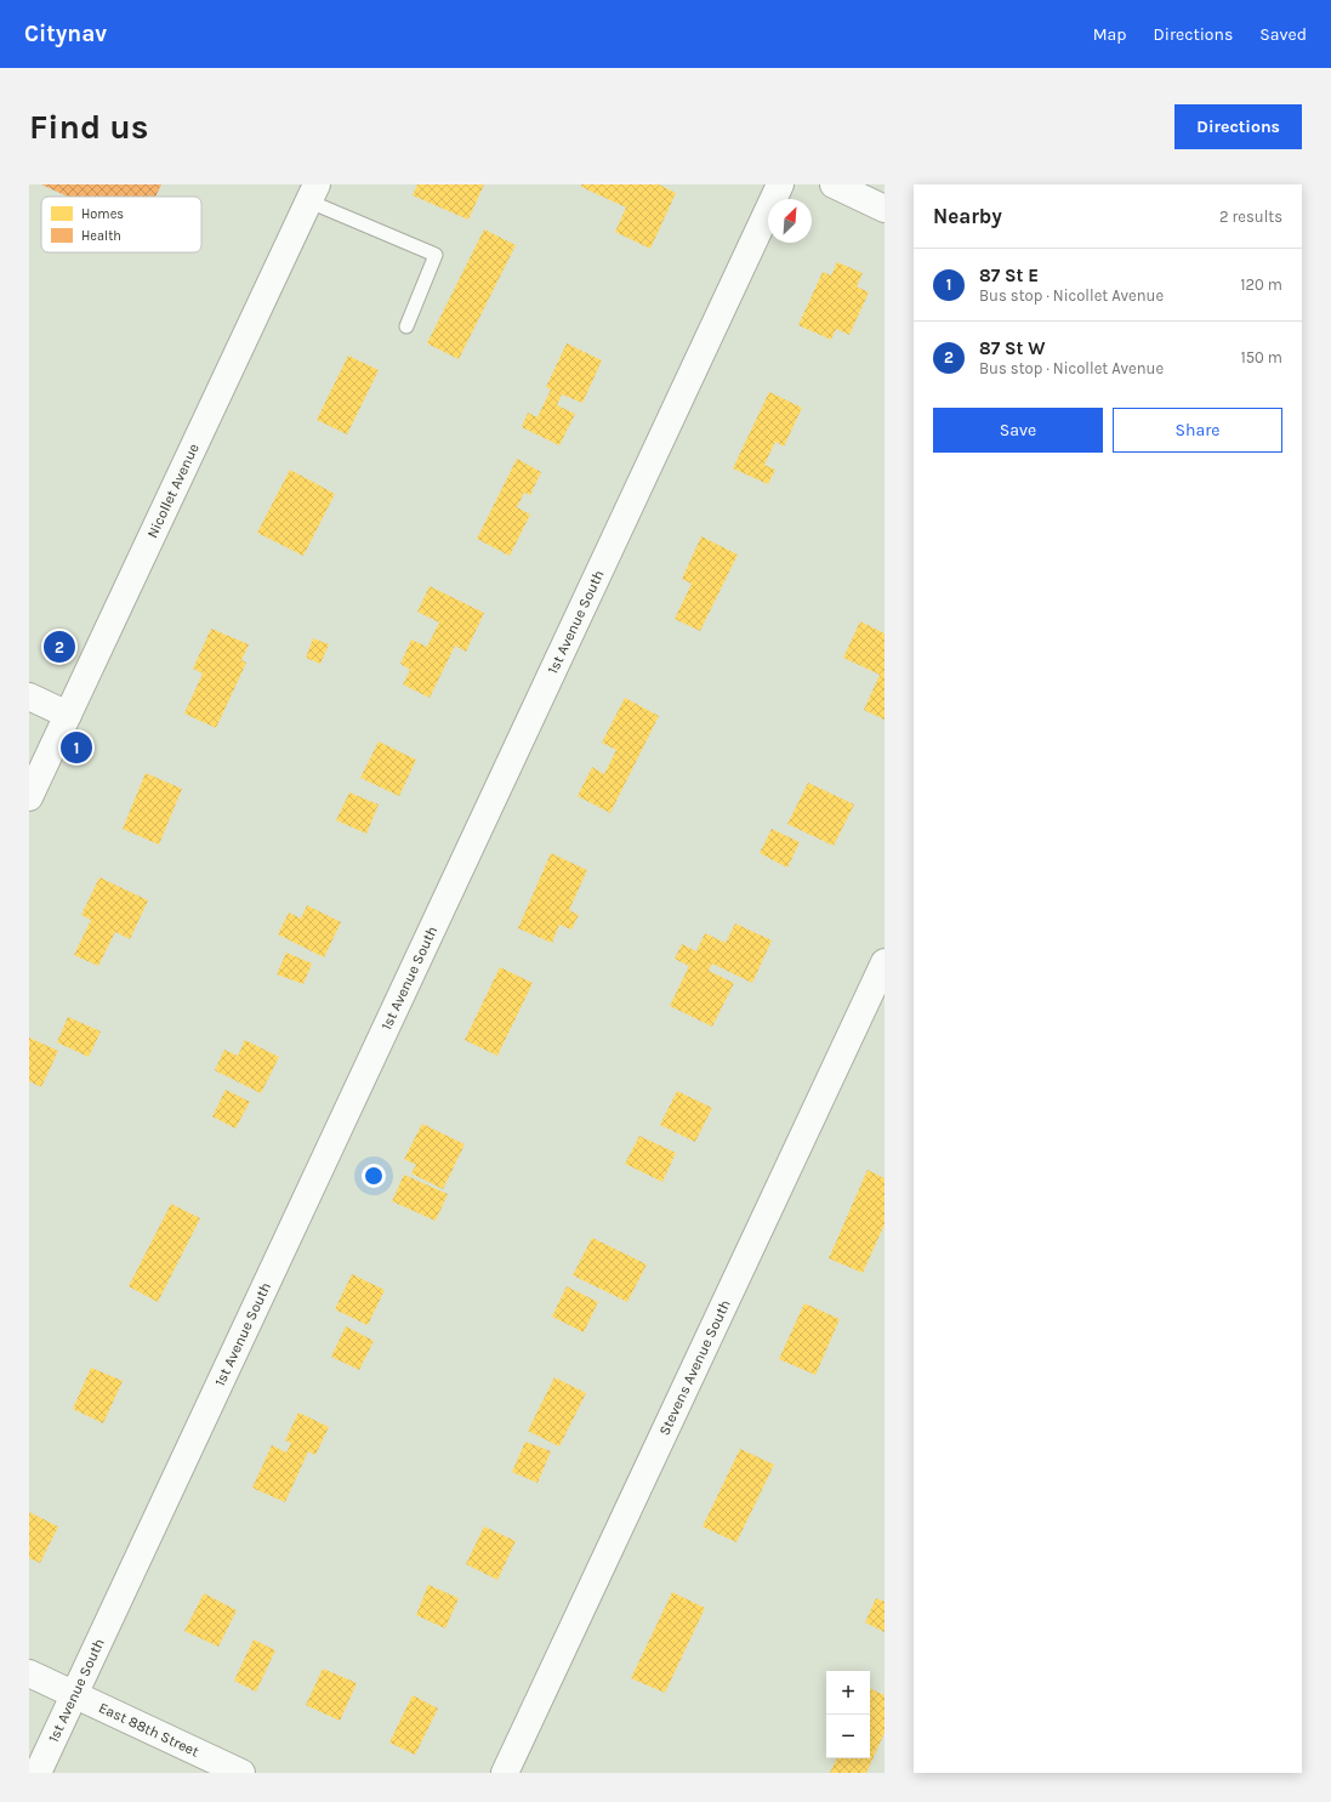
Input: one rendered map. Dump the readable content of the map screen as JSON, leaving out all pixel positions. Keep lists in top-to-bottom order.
{
  "streets": {
    "street": [
      "Nicollet Avenue",
      "1st Avenue South",
      "Stevens Avenue South",
      "East 88th Street"
    ]
  },
  "crossings": [
    ["1st Avenue South", "East 88th Street"]
  ],
  "legend": ["Homes", "Health"],
  "north": "top right",
  "page": {
    "header": "Citynav",
    "nav": ["Map", "Directions", "Saved"],
    "buttons": [
      "Directions",
      ["Save", "Share"]
    ],
    "title": "Find us",
    "heading": ["Nearby", "2 results"],
    "list": [
      {
        "mark": "1",
        "name": "87 St E",
        "note": "Bus stop · Nicollet Avenue",
        "value": "120 m"
      },
      {
        "mark": "2",
        "name": "87 St W",
        "note": "Bus stop · Nicollet Avenue",
        "value": "150 m"
      }
    ],
    "pins": ["2", "1"],
    "map_buttons": ["+", "−"]
  }
}
